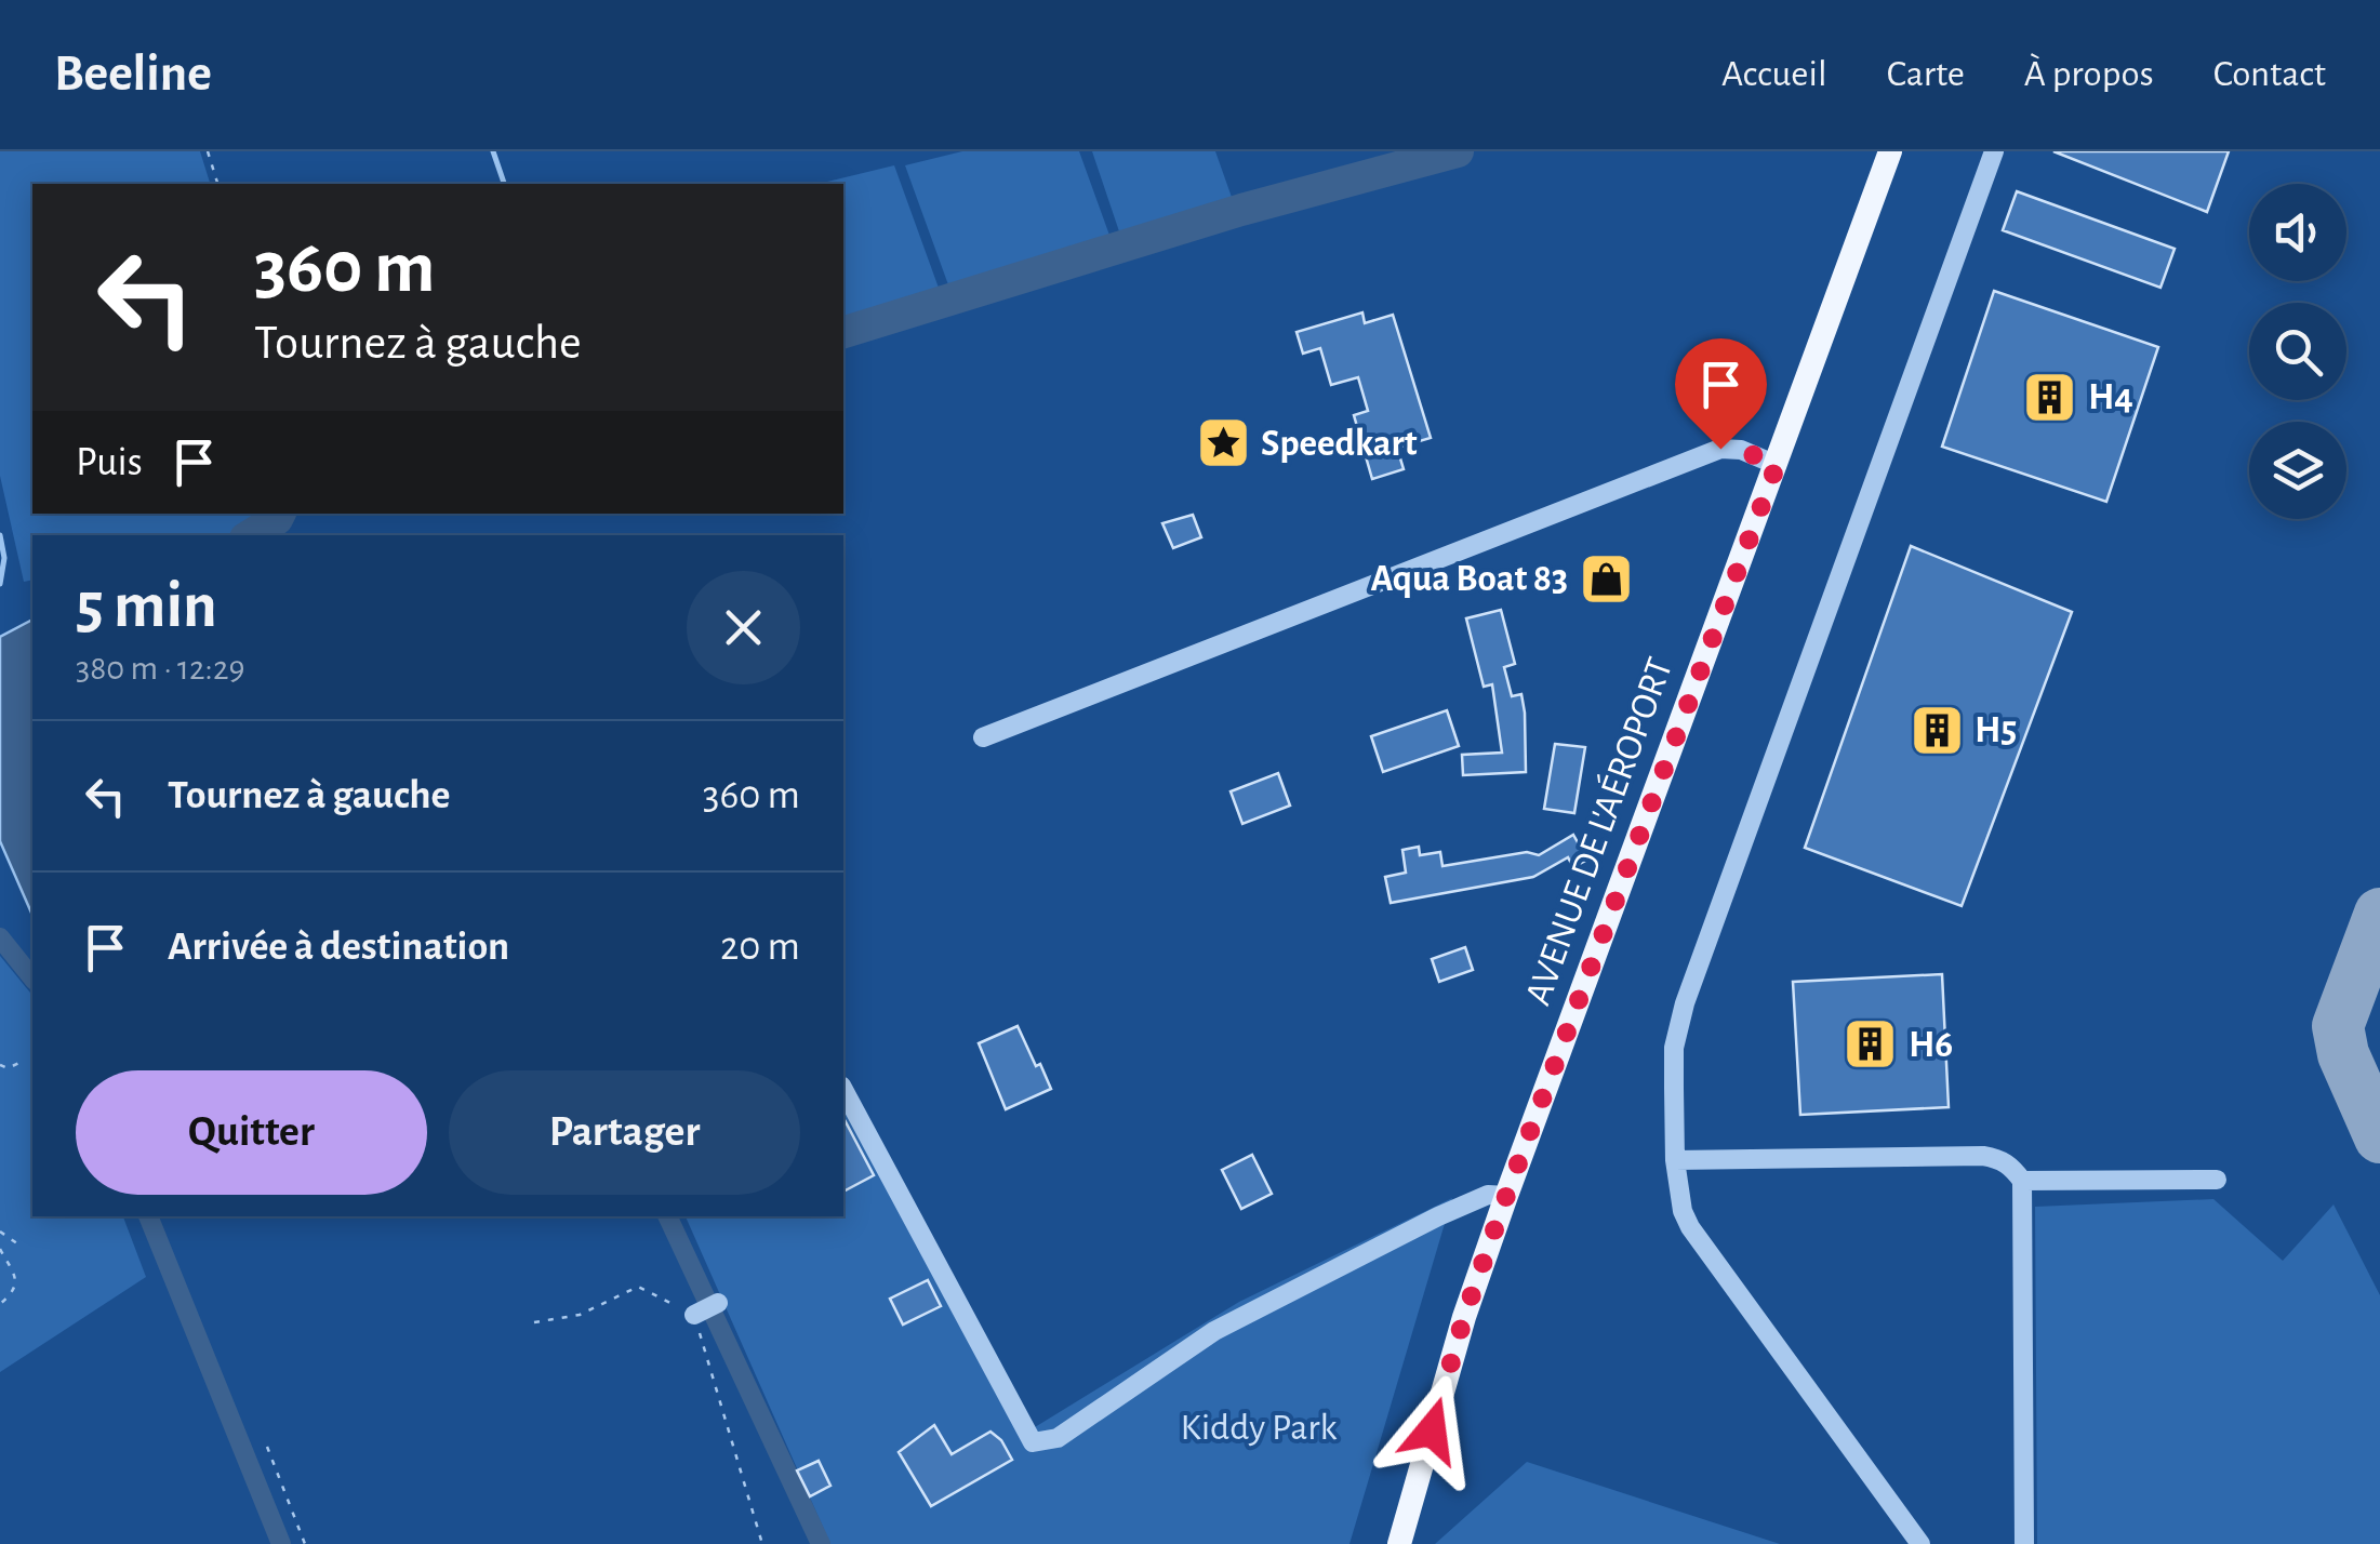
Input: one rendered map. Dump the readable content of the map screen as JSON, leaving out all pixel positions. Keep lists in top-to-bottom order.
{
  "streets": {
    "main road": ["AVENUE DE L'AÉROPORT"]
  },
  "parks": ["Kiddy Park"],
  "places": {
    "building": ["H4", "H5", "H6"],
    "place": ["Speedkart"],
    "shop": ["Aqua Boat 83"]
  },
  "page": {
    "header": "Beeline",
    "nav": [
      "Accueil",
      "Carte",
      "À propos",
      "Contact"
    ],
    "turn": ["360 m", "Tournez à gauche"],
    "then": "Puis",
    "heading": ["5 min", "380 m · 12:29"],
    "list": [
      {
        "name": "Tournez à gauche",
        "value": "360 m"
      },
      {
        "name": "Arrivée à destination",
        "value": "20 m"
      }
    ],
    "buttons": ["Quitter", "Partager"]
  }
}
